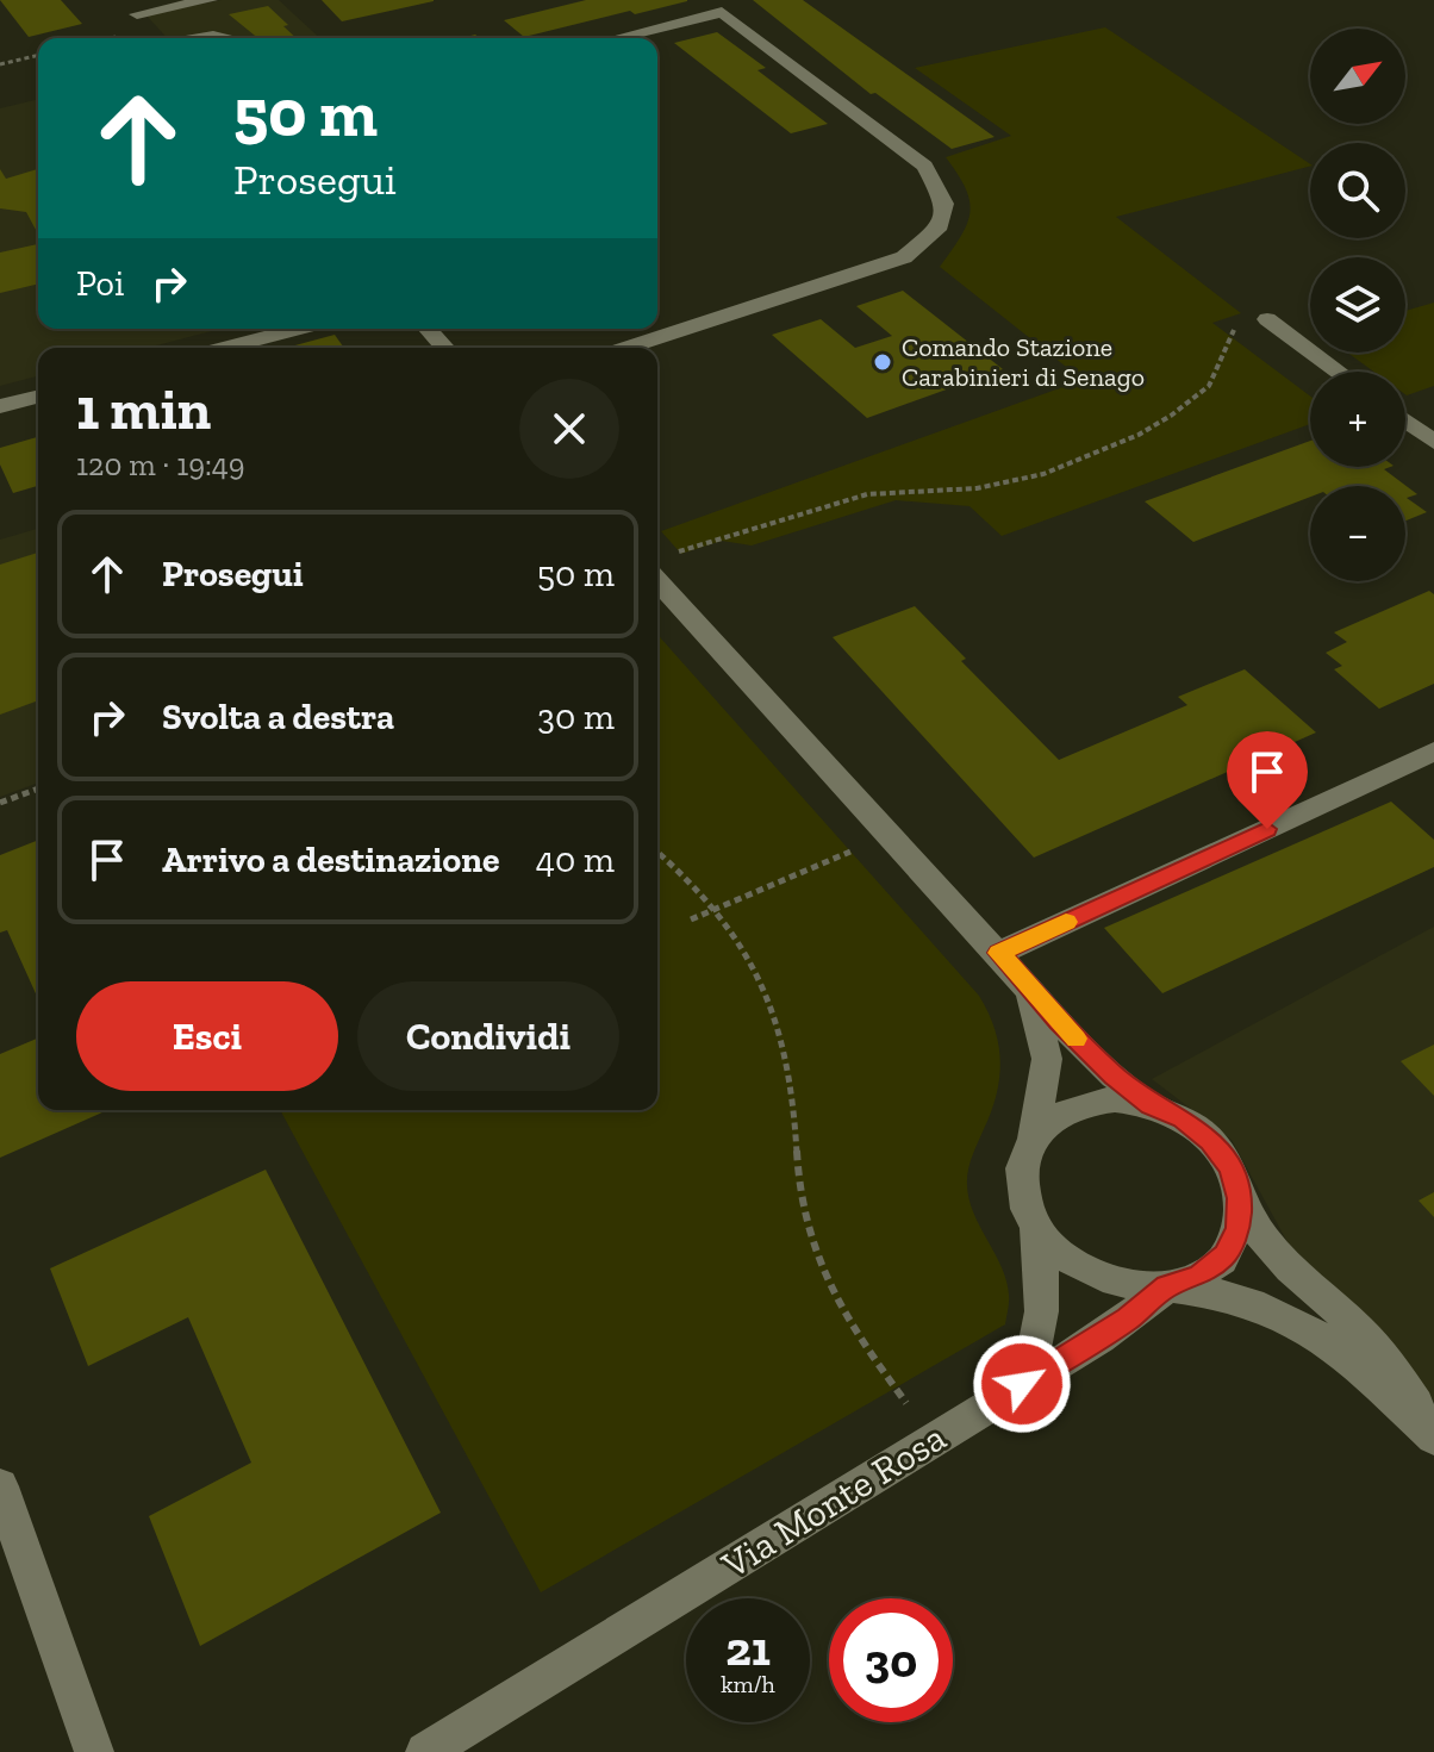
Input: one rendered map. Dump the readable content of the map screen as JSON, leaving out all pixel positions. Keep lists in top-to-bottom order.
{
  "streets": {
    "street": ["Via Monte Rosa"]
  },
  "places": ["Comando Stazione Carabinieri di Senago"],
  "north": "top right",
  "page": {
    "map_buttons": ["+", "−"],
    "turn": ["50 m", "Prosegui"],
    "then": "Poi",
    "heading": ["1 min", "120 m · 19:49"],
    "list": [
      {
        "name": "Prosegui",
        "value": "50 m"
      },
      {
        "name": "Svolta a destra",
        "value": "30 m"
      },
      {
        "name": "Arrivo a destinazione",
        "value": "40 m"
      }
    ],
    "buttons": ["Esci", "Condividi"],
    "speed": "21 km/h",
    "limit": "30"
  }
}
